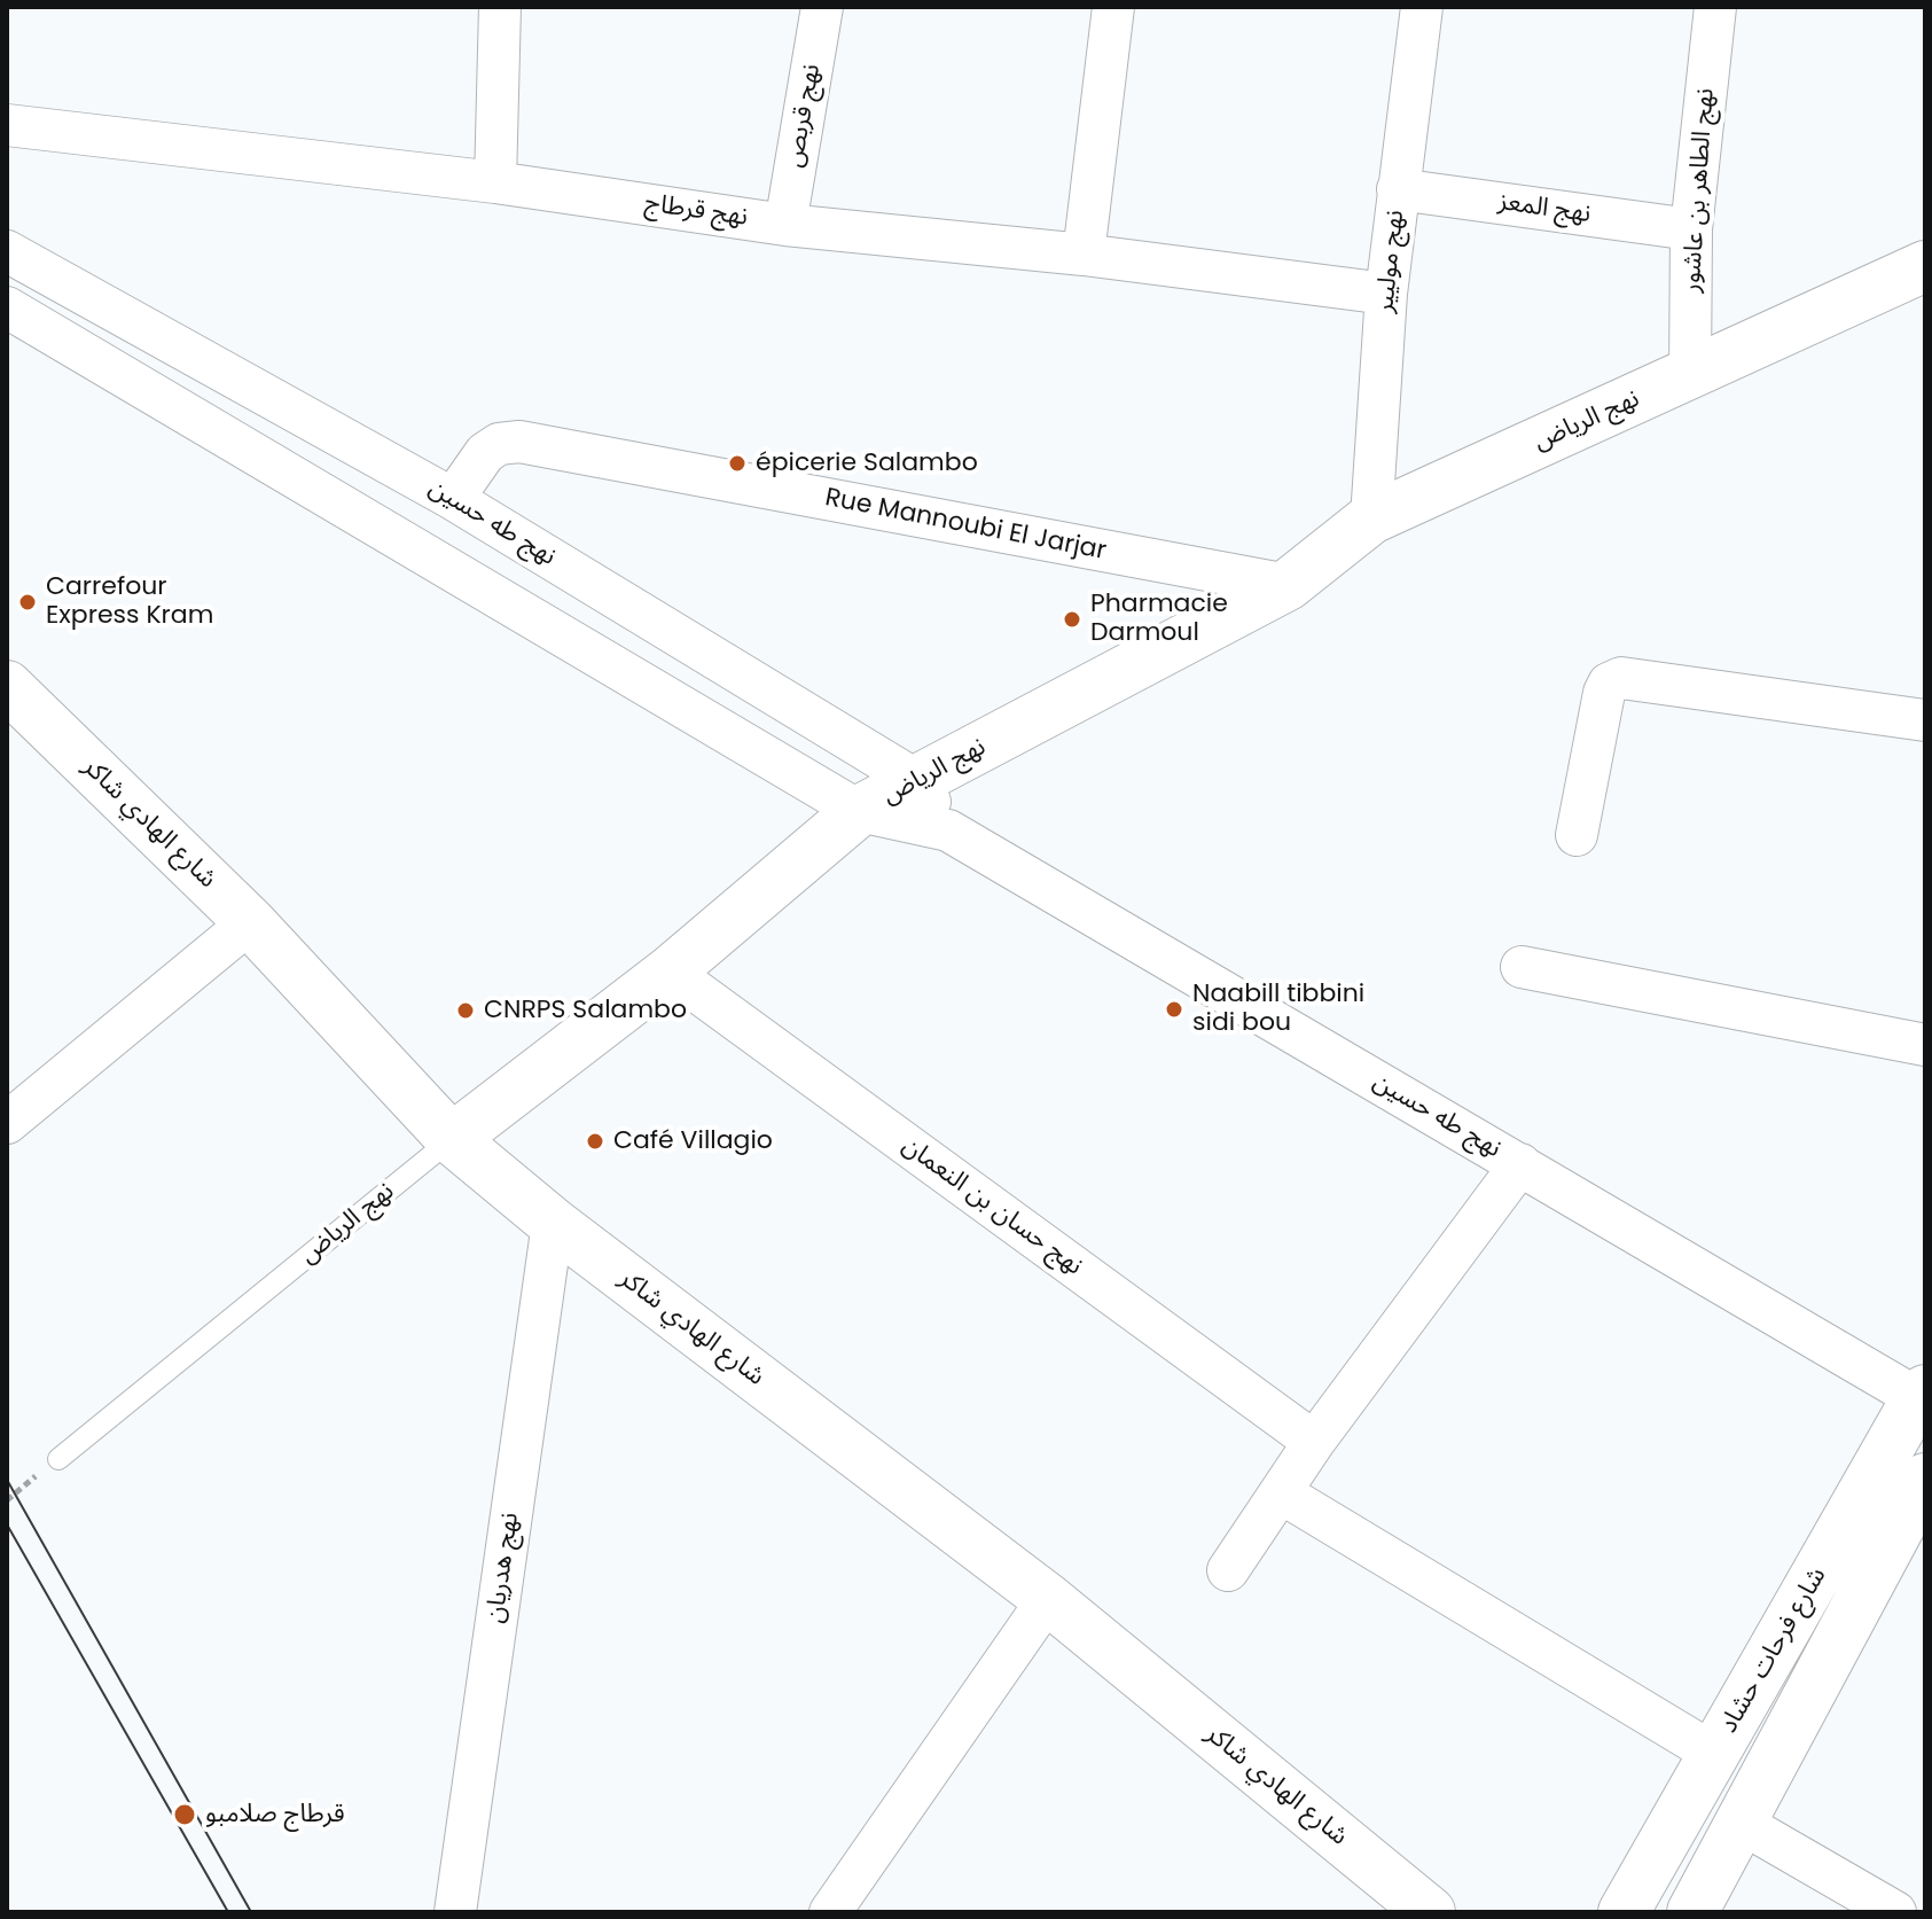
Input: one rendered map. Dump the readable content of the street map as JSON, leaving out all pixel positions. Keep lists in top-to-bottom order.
{
  "streets": {
    "street": [
      "نهج قربص",
      "نهج الطاهر بن عاشور",
      "نهج المعز",
      "نهج قرطاج",
      "نهج موليير",
      "نهج الرياض",
      "نهج طه حسين",
      "Rue Mannoubi El Jarjar",
      "شارع الهادي شاكر",
      "نهج حسان بن النعمان",
      "نهج هدريان",
      "شارع فرحات حشاد"
    ]
  },
  "crossings": [
    ["نهج قربص", "نهج قرطاج"],
    ["نهج الطاهر بن عاشور", "نهج المعز"],
    ["نهج الطاهر بن عاشور", "نهج الرياض"],
    ["نهج المعز", "نهج موليير"],
    ["نهج قرطاج", "نهج موليير"],
    ["نهج موليير", "نهج الرياض"],
    ["نهج الرياض", "نهج طه حسين"],
    ["نهج الرياض", "Rue Mannoubi El Jarjar"],
    ["نهج الرياض", "شارع الهادي شاكر"],
    ["نهج الرياض", "نهج حسان بن النعمان"],
    ["نهج طه حسين", "Rue Mannoubi El Jarjar"],
    ["نهج طه حسين", "شارع فرحات حشاد"],
    ["شارع الهادي شاكر", "نهج هدريان"]
  ],
  "places": [
    "épicerie Salambo",
    "Carrefour Express Kram",
    "Pharmacie Darmoul",
    "Naabill tibbini sidi bou",
    "CNRPS Salambo",
    "Café Villagio",
    "قرطاج صلامبو"
  ]
}
